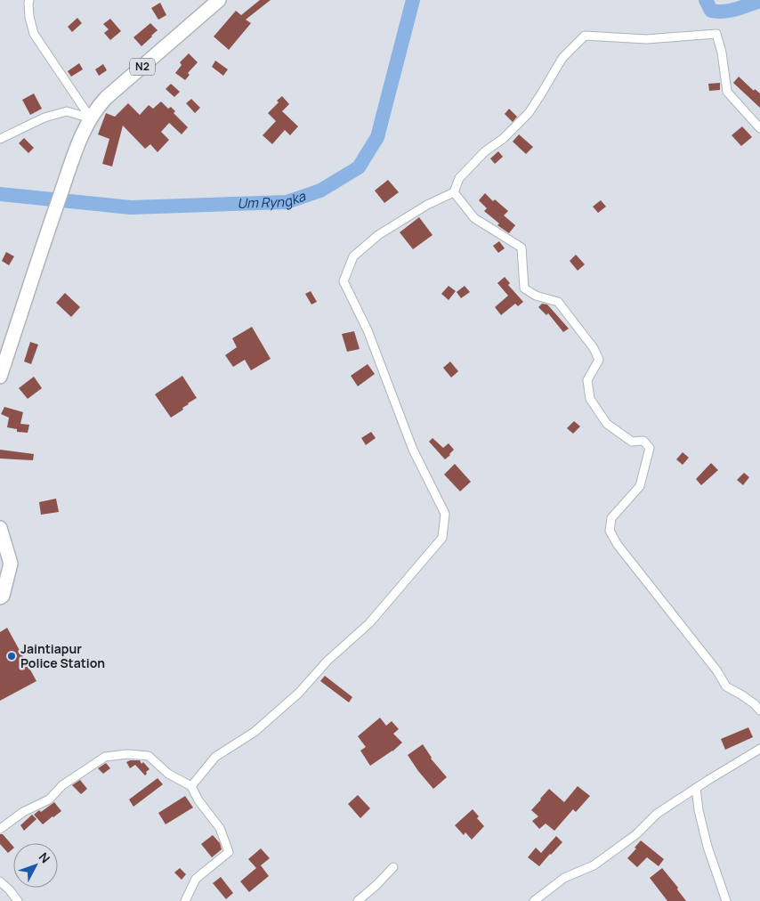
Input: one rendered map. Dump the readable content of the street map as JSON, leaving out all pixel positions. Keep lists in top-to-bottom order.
{
  "streets": {
    "highway": ["N2"]
  },
  "water": ["Um Ryngka"],
  "places": ["Jaintiapur Police Station"],
  "north": "top right"
}
